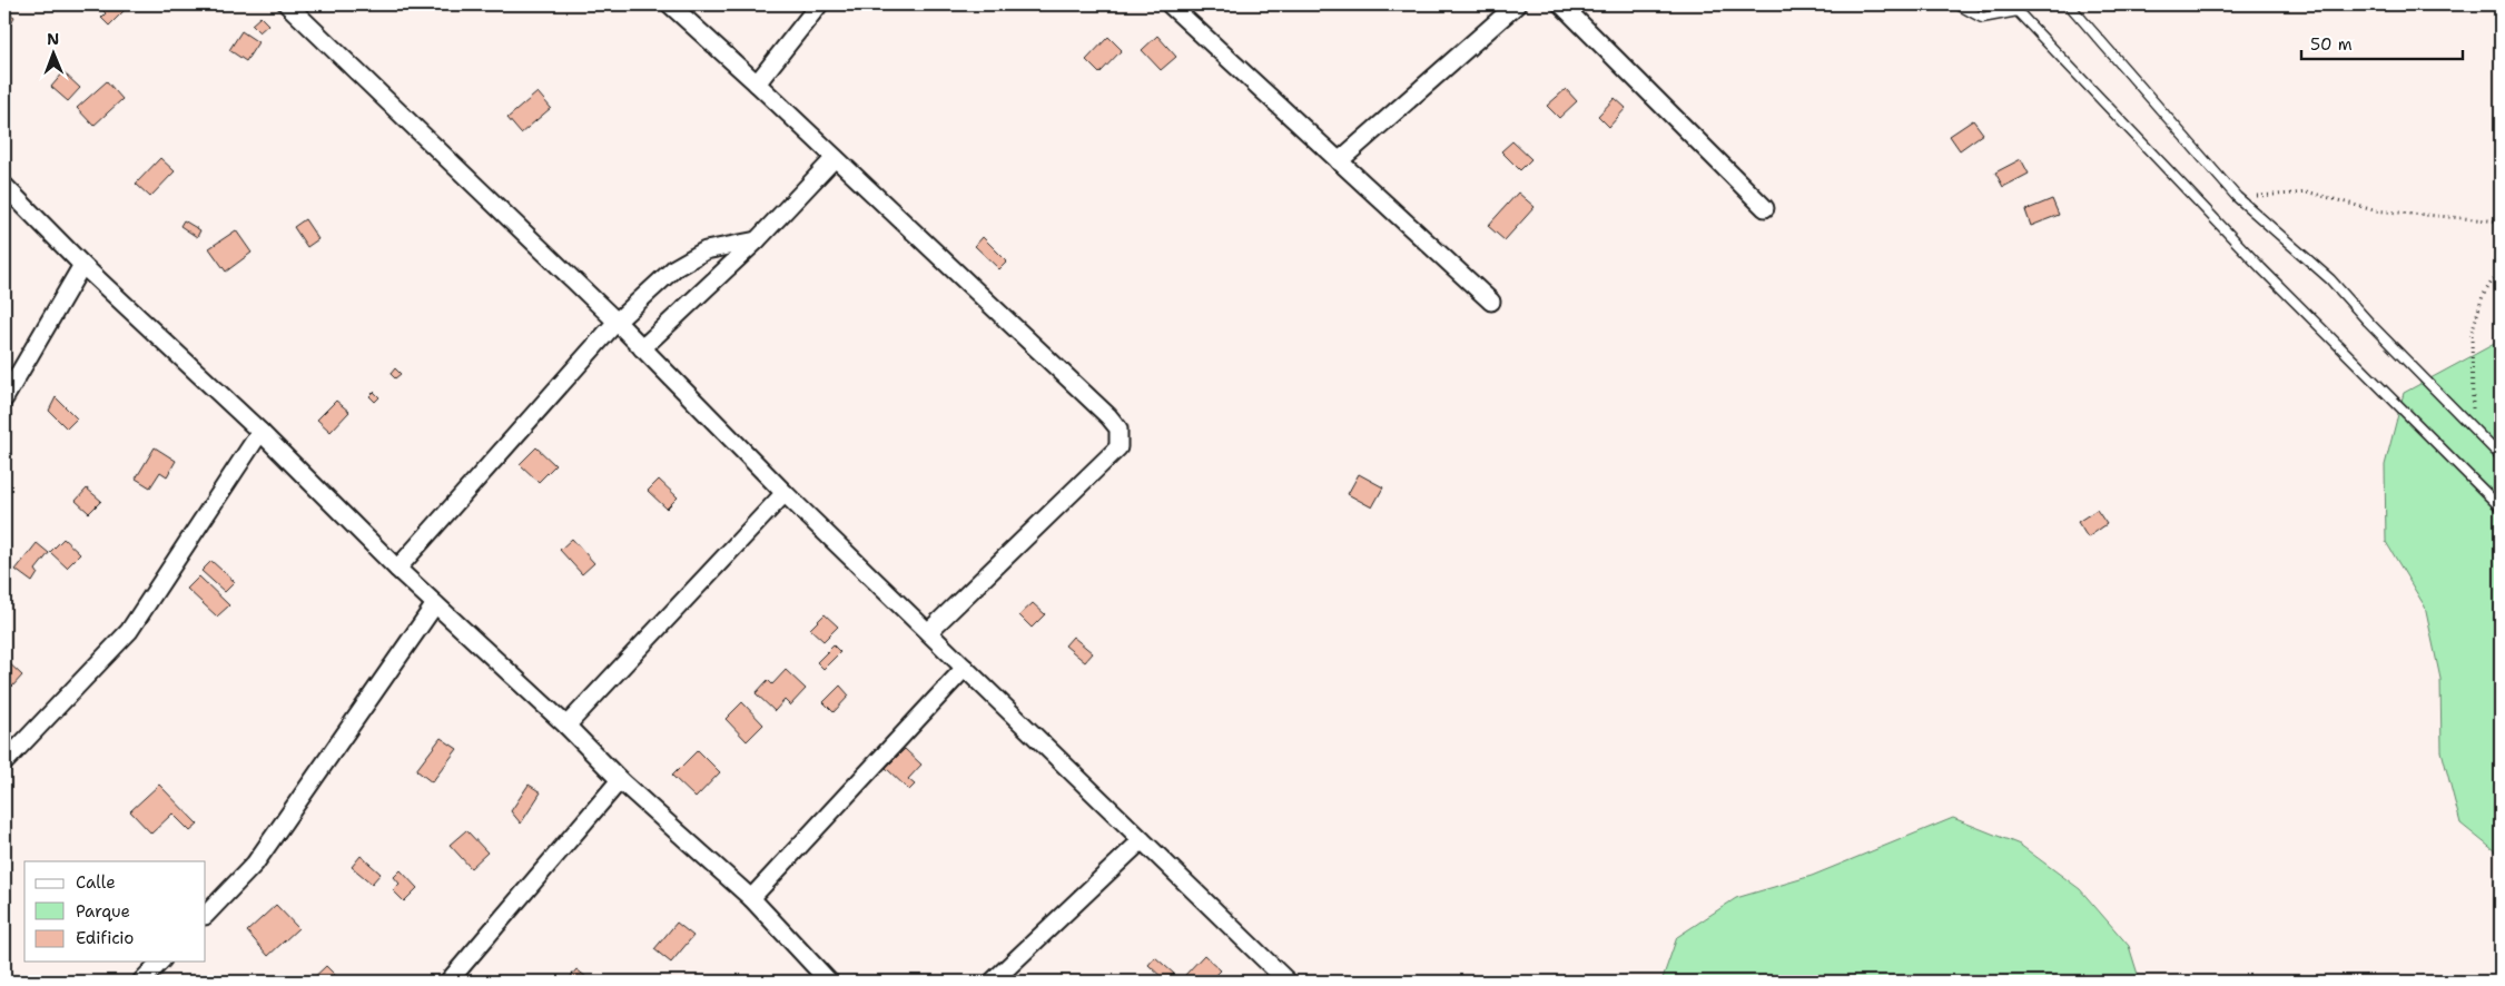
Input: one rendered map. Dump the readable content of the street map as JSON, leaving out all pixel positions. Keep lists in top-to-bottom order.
{
  "legend": ["Calle", "Parque", "Edificio"],
  "scale_bar": "50 m",
  "north": "top"
}
